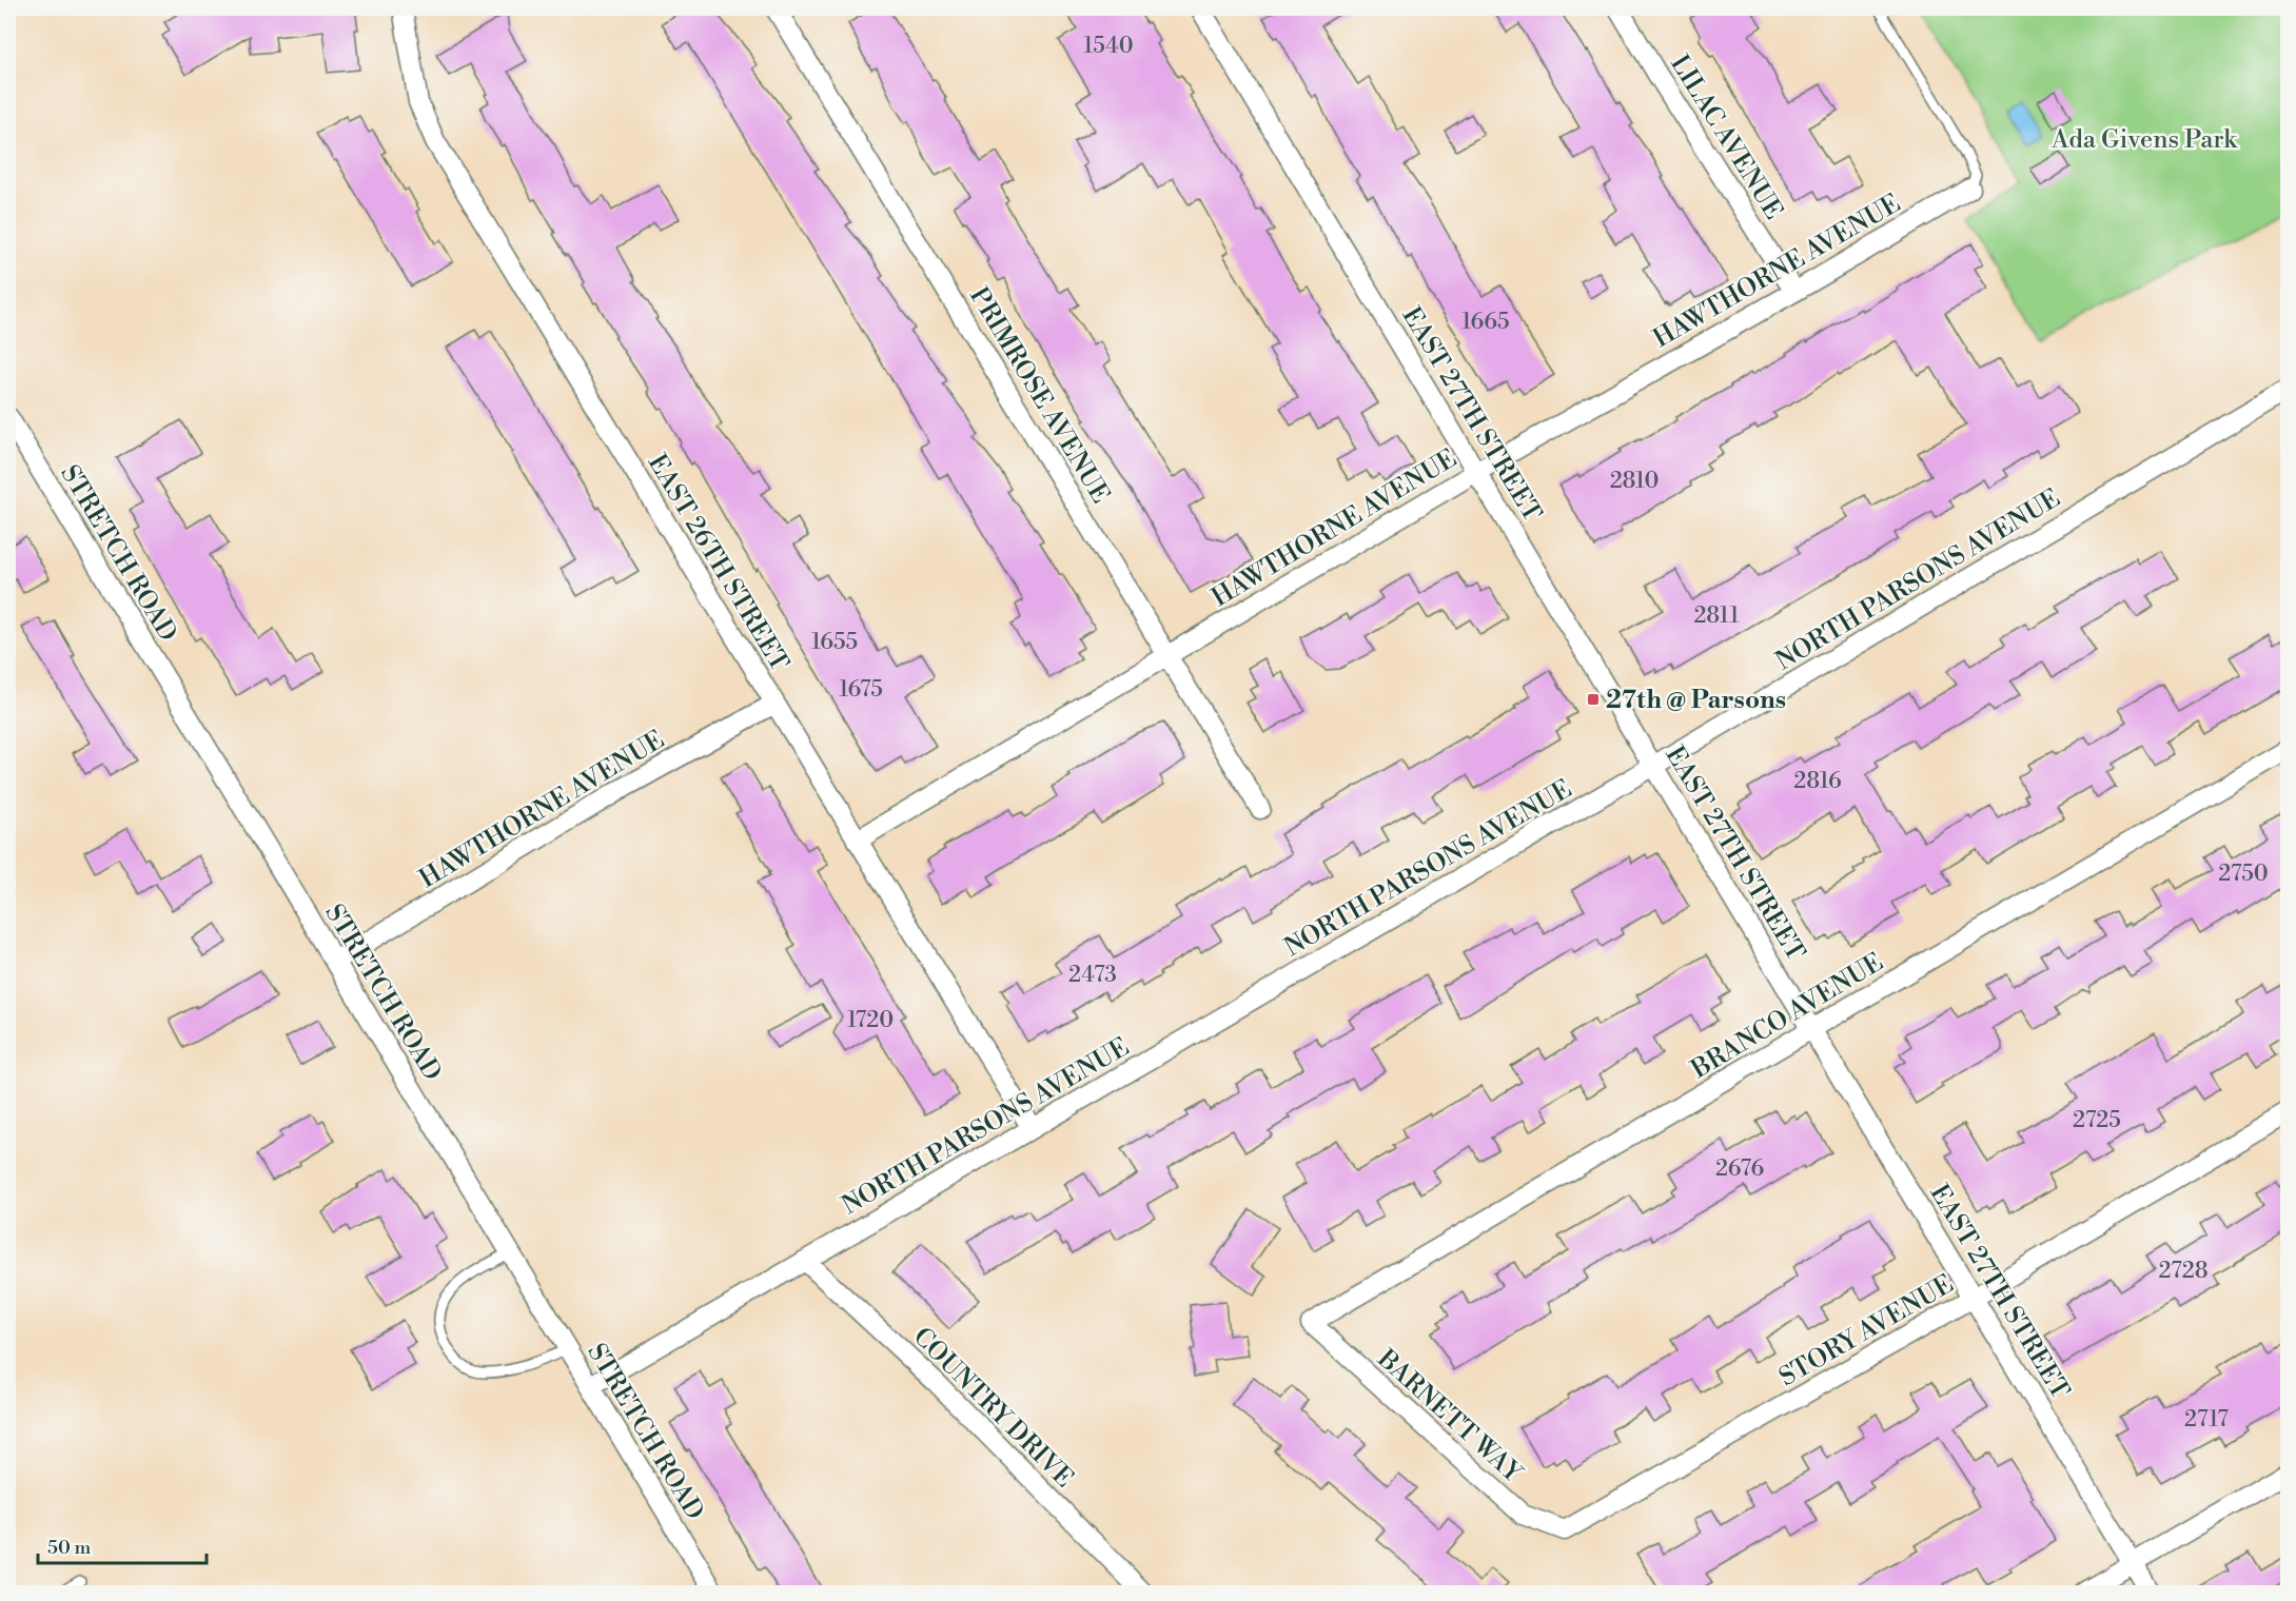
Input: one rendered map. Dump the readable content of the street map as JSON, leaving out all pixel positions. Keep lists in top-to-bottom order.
{
  "streets": {
    "street": [
      "LILAC AVENUE",
      "HAWTHORNE AVENUE",
      "PRIMROSE AVENUE",
      "EAST 27TH STREET",
      "STRETCH ROAD",
      "EAST 26TH STREET",
      "NORTH PARSONS AVENUE",
      "BRANCO AVENUE",
      "STORY AVENUE",
      "COUNTRY DRIVE",
      "BARNETT WAY"
    ]
  },
  "crossings": [
    ["LILAC AVENUE", "HAWTHORNE AVENUE"],
    ["HAWTHORNE AVENUE", "PRIMROSE AVENUE"],
    ["HAWTHORNE AVENUE", "EAST 27TH STREET"],
    ["HAWTHORNE AVENUE", "STRETCH ROAD"],
    ["HAWTHORNE AVENUE", "EAST 26TH STREET"],
    ["EAST 27TH STREET", "NORTH PARSONS AVENUE"],
    ["EAST 27TH STREET", "BRANCO AVENUE"],
    ["EAST 27TH STREET", "STORY AVENUE"],
    ["STRETCH ROAD", "NORTH PARSONS AVENUE"],
    ["EAST 26TH STREET", "NORTH PARSONS AVENUE"],
    ["NORTH PARSONS AVENUE", "COUNTRY DRIVE"],
    ["BRANCO AVENUE", "BARNETT WAY"],
    ["STORY AVENUE", "BARNETT WAY"]
  ],
  "parks": ["Ada Givens Park"],
  "places": {
    "transit": ["27th @ Parsons"]
  },
  "house_numbers": [
    "1540",
    "1665",
    "2810",
    "2811",
    "1655",
    "1675",
    "2816",
    "2750",
    "2473",
    "1720",
    "2725",
    "2676",
    "2728",
    "2717"
  ],
  "scale_bar": "50 m"
}
